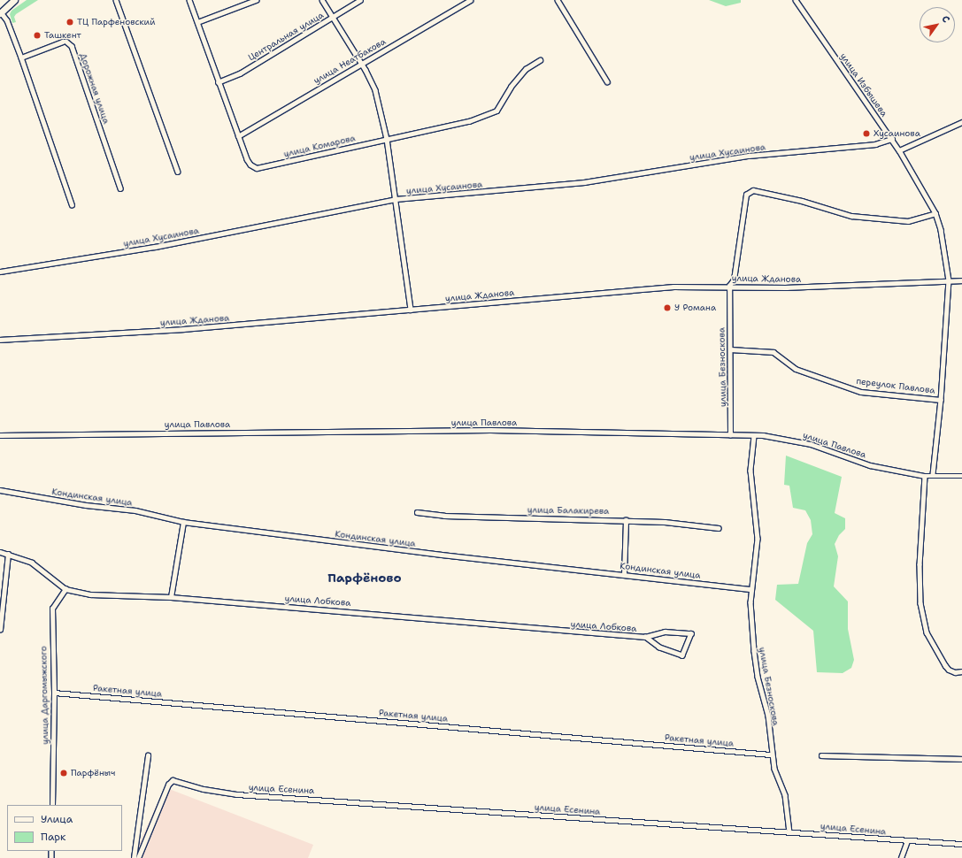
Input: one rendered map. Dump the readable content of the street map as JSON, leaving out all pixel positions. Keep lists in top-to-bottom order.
{
  "streets": {
    "street": [
      "Центральная улица",
      "улица Неатбакова",
      "улица Избышева",
      "Дорожная улица",
      "улица Комарова",
      "улица Хусаинова",
      "улица Жданова",
      "улица Безноскова",
      "переулок Павлова",
      "улица Павлова",
      "Кондинская улица",
      "улица Балакирева",
      "улица Лобкова",
      "Ракетная улица",
      "улица Даргомыжского",
      "улица Есенина"
    ]
  },
  "crossings": [
    ["Центральная улица", "улица Комарова"],
    ["улица Неатбакова", "улица Комарова"],
    ["улица Избышева", "улица Хусаинова"],
    ["улица Избышева", "улица Жданова"],
    ["улица Избышева", "улица Безноскова"],
    ["улица Избышева", "переулок Павлова"],
    ["улица Жданова", "улица Безноскова"],
    ["улица Жданова", "переулок Павлова"],
    ["улица Безноскова", "переулок Павлова"],
    ["улица Безноскова", "улица Павлова"],
    ["улица Безноскова", "Кондинская улица"],
    ["улица Безноскова", "Ракетная улица"],
    ["улица Безноскова", "улица Есенина"],
    ["переулок Павлова", "улица Павлова"],
    ["улица Лобкова", "улица Даргомыжского"],
    ["Ракетная улица", "улица Даргомыжского"]
  ],
  "districts": ["Парфёново"],
  "places": [
    "ТЦ Парфеновский",
    "Ташкент",
    "Хусаинова",
    "У Романа",
    "Парфёныч"
  ],
  "legend": ["Улица", "Парк"],
  "north": "top right"
}
